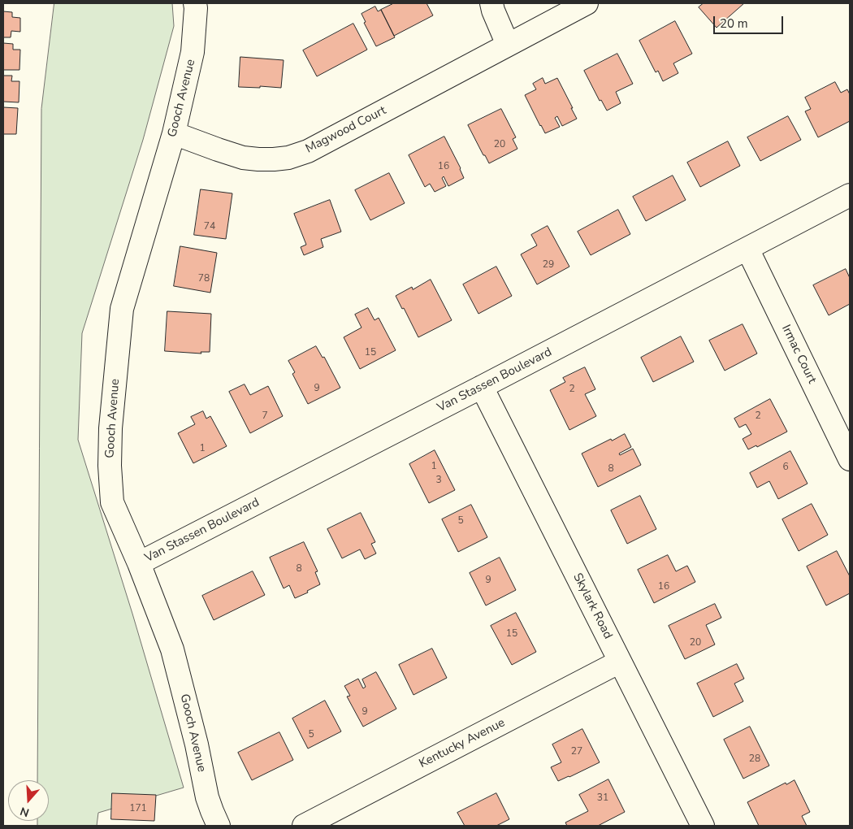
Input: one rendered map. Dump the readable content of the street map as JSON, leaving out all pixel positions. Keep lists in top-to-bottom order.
{
  "streets": {
    "street": [
      "Gooch Avenue",
      "Magwood Court",
      "Irmac Court",
      "Van Stassen Boulevard",
      "Skylark Road",
      "Kentucky Avenue"
    ]
  },
  "crossings": [
    ["Gooch Avenue", "Magwood Court"],
    ["Gooch Avenue", "Van Stassen Boulevard"],
    ["Irmac Court", "Van Stassen Boulevard"],
    ["Van Stassen Boulevard", "Skylark Road"],
    ["Skylark Road", "Kentucky Avenue"]
  ],
  "house_numbers": [
    "20",
    "16",
    "74",
    "29",
    "78",
    "15",
    "9",
    "2",
    "7",
    "2",
    "1",
    "1",
    "6",
    "8",
    "3",
    "5",
    "8",
    "9",
    "16",
    "15",
    "20",
    "9",
    "5",
    "27",
    "28",
    "31",
    "171"
  ],
  "scale_bar": "20 m",
  "north": "bottom"
}
